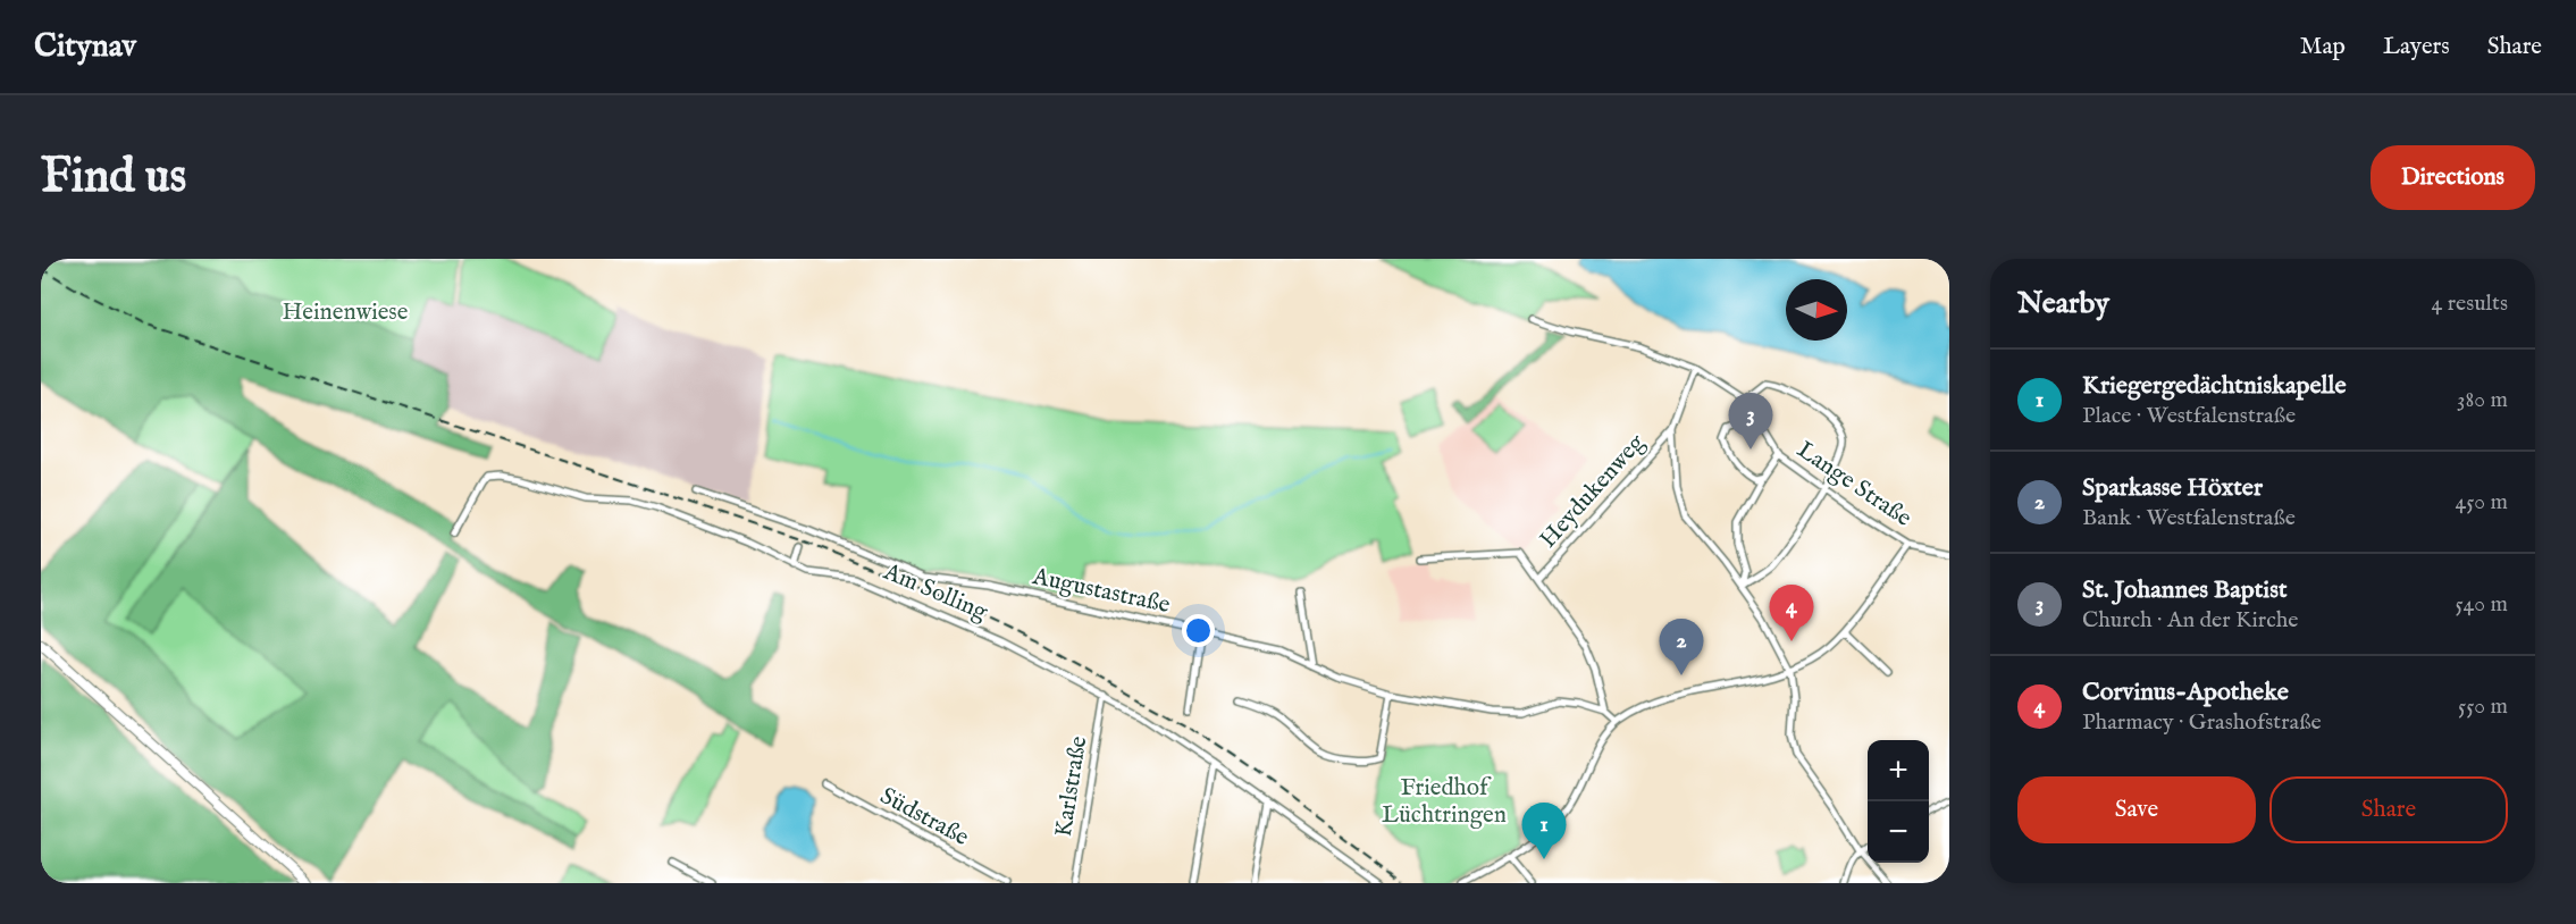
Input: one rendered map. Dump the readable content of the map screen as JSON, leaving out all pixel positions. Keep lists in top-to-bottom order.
{
  "streets": {
    "street": [
      "Lange Straße",
      "Heydukenweg",
      "Augustastraße",
      "Am Solling",
      "Karlstraße",
      "Südstraße"
    ]
  },
  "crossings": [
    ["Am Solling", "Karlstraße"]
  ],
  "parks": ["Heinenwiese", "Friedhof Lüchtringen"],
  "north": "right",
  "page": {
    "header": "Citynav",
    "nav": ["Map", "Layers", "Share"],
    "buttons": [
      "Directions",
      ["Save", "Share"]
    ],
    "title": "Find us",
    "heading": ["Nearby", "4 results"],
    "list": [
      {
        "mark": "1",
        "name": "Kriegergedächtniskapelle",
        "note": "Place · Westfalenstraße",
        "value": "380 m"
      },
      {
        "mark": "2",
        "name": "Sparkasse Höxter",
        "note": "Bank · Westfalenstraße",
        "value": "450 m"
      },
      {
        "mark": "3",
        "name": "St. Johannes Baptist",
        "note": "Church · An der Kirche",
        "value": "540 m"
      },
      {
        "mark": "4",
        "name": "Corvinus-Apotheke",
        "note": "Pharmacy · Grashofstraße",
        "value": "550 m"
      }
    ],
    "pins": [
      "3",
      "4",
      "2",
      "1"
    ],
    "map_buttons": ["+", "−"]
  }
}
